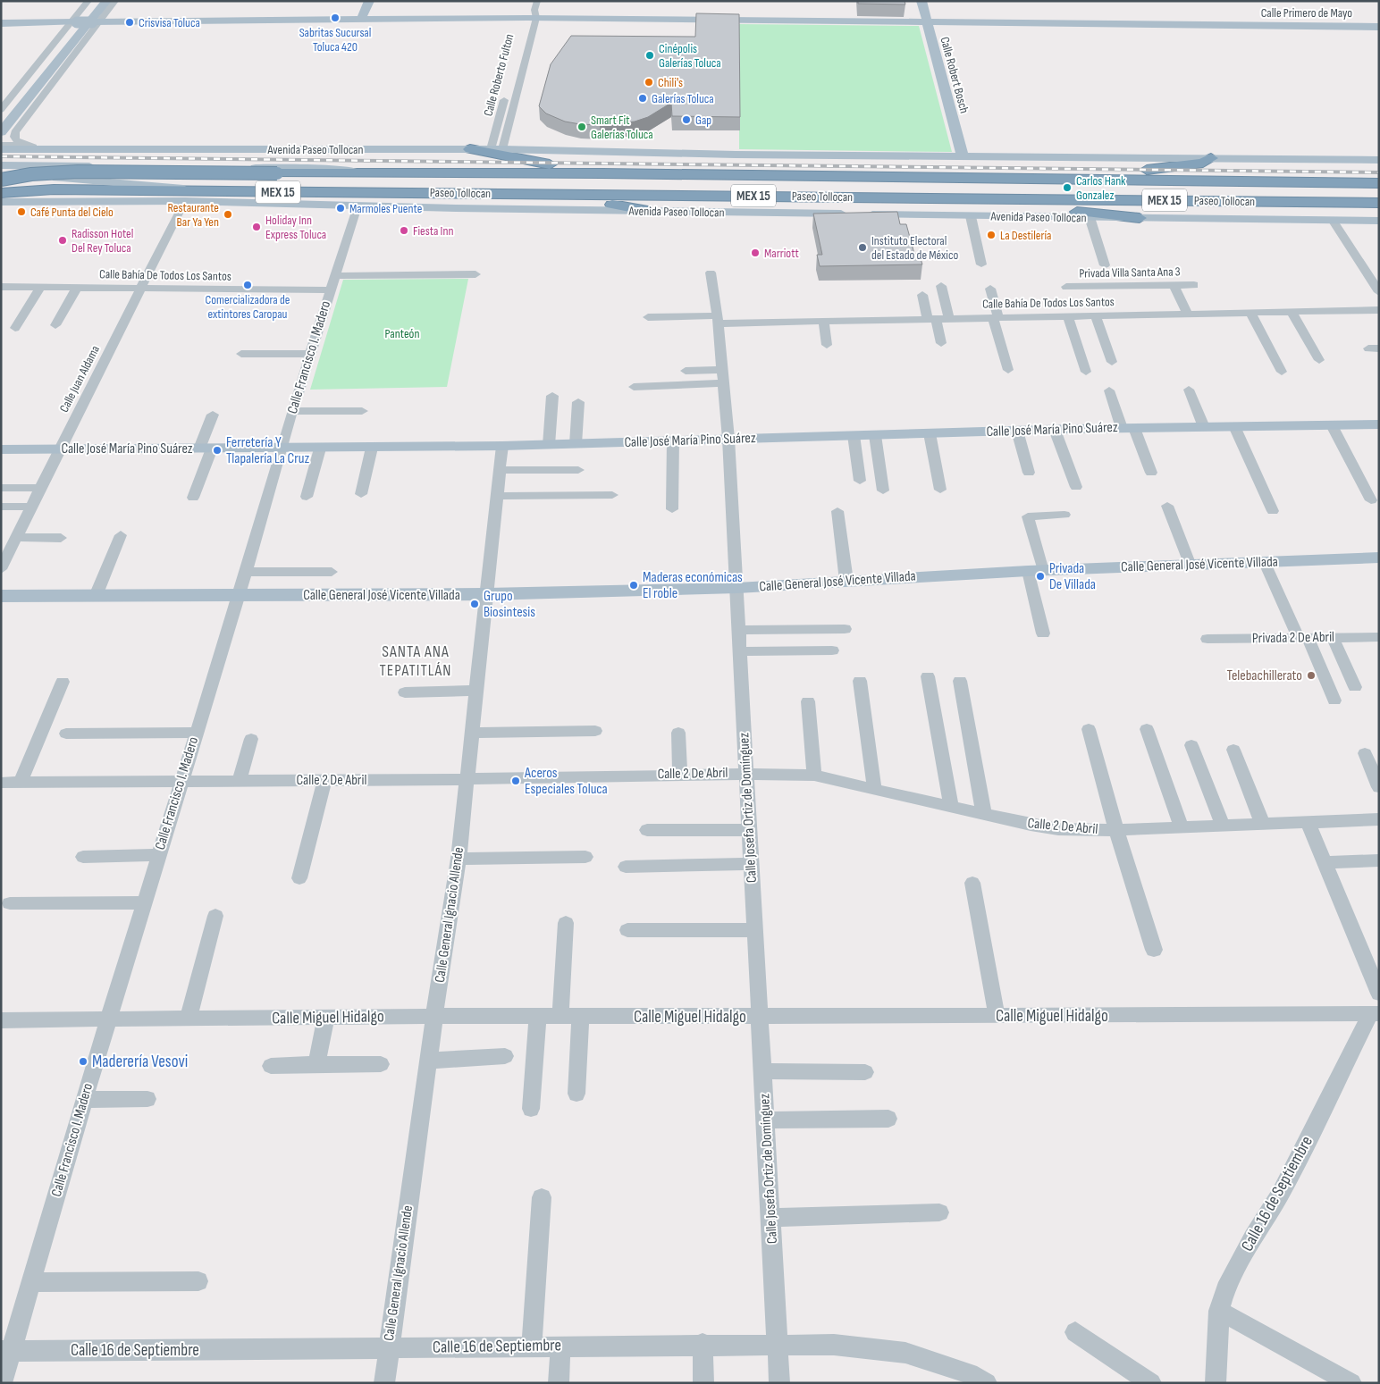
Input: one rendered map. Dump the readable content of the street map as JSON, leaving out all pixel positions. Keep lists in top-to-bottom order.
{
  "streets": {
    "highway": ["Avenida Paseo Tollocan", "MEX 15", "Paseo Tollocan"],
    "main road": [
      "Calle Primero de Mayo",
      "Calle Robert Bosch",
      "Calle José María Pino Suárez",
      "Calle General José Vicente Villada"
    ],
    "street": [
      "Calle Roberto Fulton",
      "Privada Villa Santa Ana 3",
      "Calle Bahía De Todos Los Santos",
      "Calle Francisco I. Madero",
      "Calle Juan Aldama",
      "Privada 2 De Abril",
      "Calle 2 De Abril",
      "Calle Josefa Ortiz de Domínguez",
      "Calle General Ignacio Allende",
      "Calle Miguel Hidalgo",
      "Calle 16 de Septiembre"
    ]
  },
  "crossings": [
    ["Calle Primero de Mayo", "Calle Roberto Fulton"],
    ["Calle Primero de Mayo", "Calle Robert Bosch"],
    ["Calle Roberto Fulton", "Avenida Paseo Tollocan"],
    ["Calle Robert Bosch", "Avenida Paseo Tollocan"],
    ["Avenida Paseo Tollocan", "Paseo Tollocan"],
    ["Avenida Paseo Tollocan", "Calle Francisco I. Madero"],
    ["Avenida Paseo Tollocan", "Calle Juan Aldama"],
    ["MEX 15", "Paseo Tollocan"],
    ["Calle Bahía De Todos Los Santos", "Calle Francisco I. Madero"],
    ["Calle Bahía De Todos Los Santos", "Calle Juan Aldama"],
    ["Calle Bahía De Todos Los Santos", "Calle Josefa Ortiz de Domínguez"],
    ["Calle Francisco I. Madero", "Calle José María Pino Suárez"],
    ["Calle Francisco I. Madero", "Calle General José Vicente Villada"],
    ["Calle Francisco I. Madero", "Calle 2 De Abril"],
    ["Calle Francisco I. Madero", "Calle Miguel Hidalgo"],
    ["Calle Francisco I. Madero", "Calle 16 de Septiembre"],
    ["Calle Juan Aldama", "Calle José María Pino Suárez"],
    ["Calle José María Pino Suárez", "Calle Josefa Ortiz de Domínguez"],
    ["Calle José María Pino Suárez", "Calle General Ignacio Allende"],
    ["Calle General José Vicente Villada", "Calle Josefa Ortiz de Domínguez"],
    ["Calle General José Vicente Villada", "Calle General Ignacio Allende"],
    ["Calle 2 De Abril", "Calle Josefa Ortiz de Domínguez"],
    ["Calle 2 De Abril", "Calle General Ignacio Allende"],
    ["Calle Josefa Ortiz de Domínguez", "Calle Miguel Hidalgo"],
    ["Calle Josefa Ortiz de Domínguez", "Calle 16 de Septiembre"],
    ["Calle General Ignacio Allende", "Calle Miguel Hidalgo"],
    ["Calle General Ignacio Allende", "Calle 16 de Septiembre"],
    ["Calle Miguel Hidalgo", "Calle 16 de Septiembre"]
  ],
  "districts": ["SANTA ANA TEPATITLÁN"],
  "parks": ["Panteón"],
  "places": [
    "Sabritas Sucursal Toluca 420",
    "Crisvisa Toluca",
    "Cinépolis Galerías Toluca",
    "Chili's",
    "Galerías Toluca",
    "Gap",
    "Smart Fit Galerías Toluca",
    "Carlos Hank Gonzalez",
    "Marmoles Puente",
    "Café Punta del Cielo",
    "Restaurante Bar Ya Yen",
    "Holiday Inn Express Toluca",
    "Fiesta Inn",
    "La Destilería",
    "Radisson Hotel Del Rey Toluca",
    "Instituto Electoral del Estado de México",
    "Marriott",
    "Comercializadora de extintores Caropau",
    "Ferretería Y Tlapalería La Cruz",
    "Privada De Villada",
    "Maderas económicas El roble",
    "Grupo Biosintesis",
    "Telebachillerato",
    "Aceros Especiales Toluca",
    "Maderería Vesovi"
  ]
}
